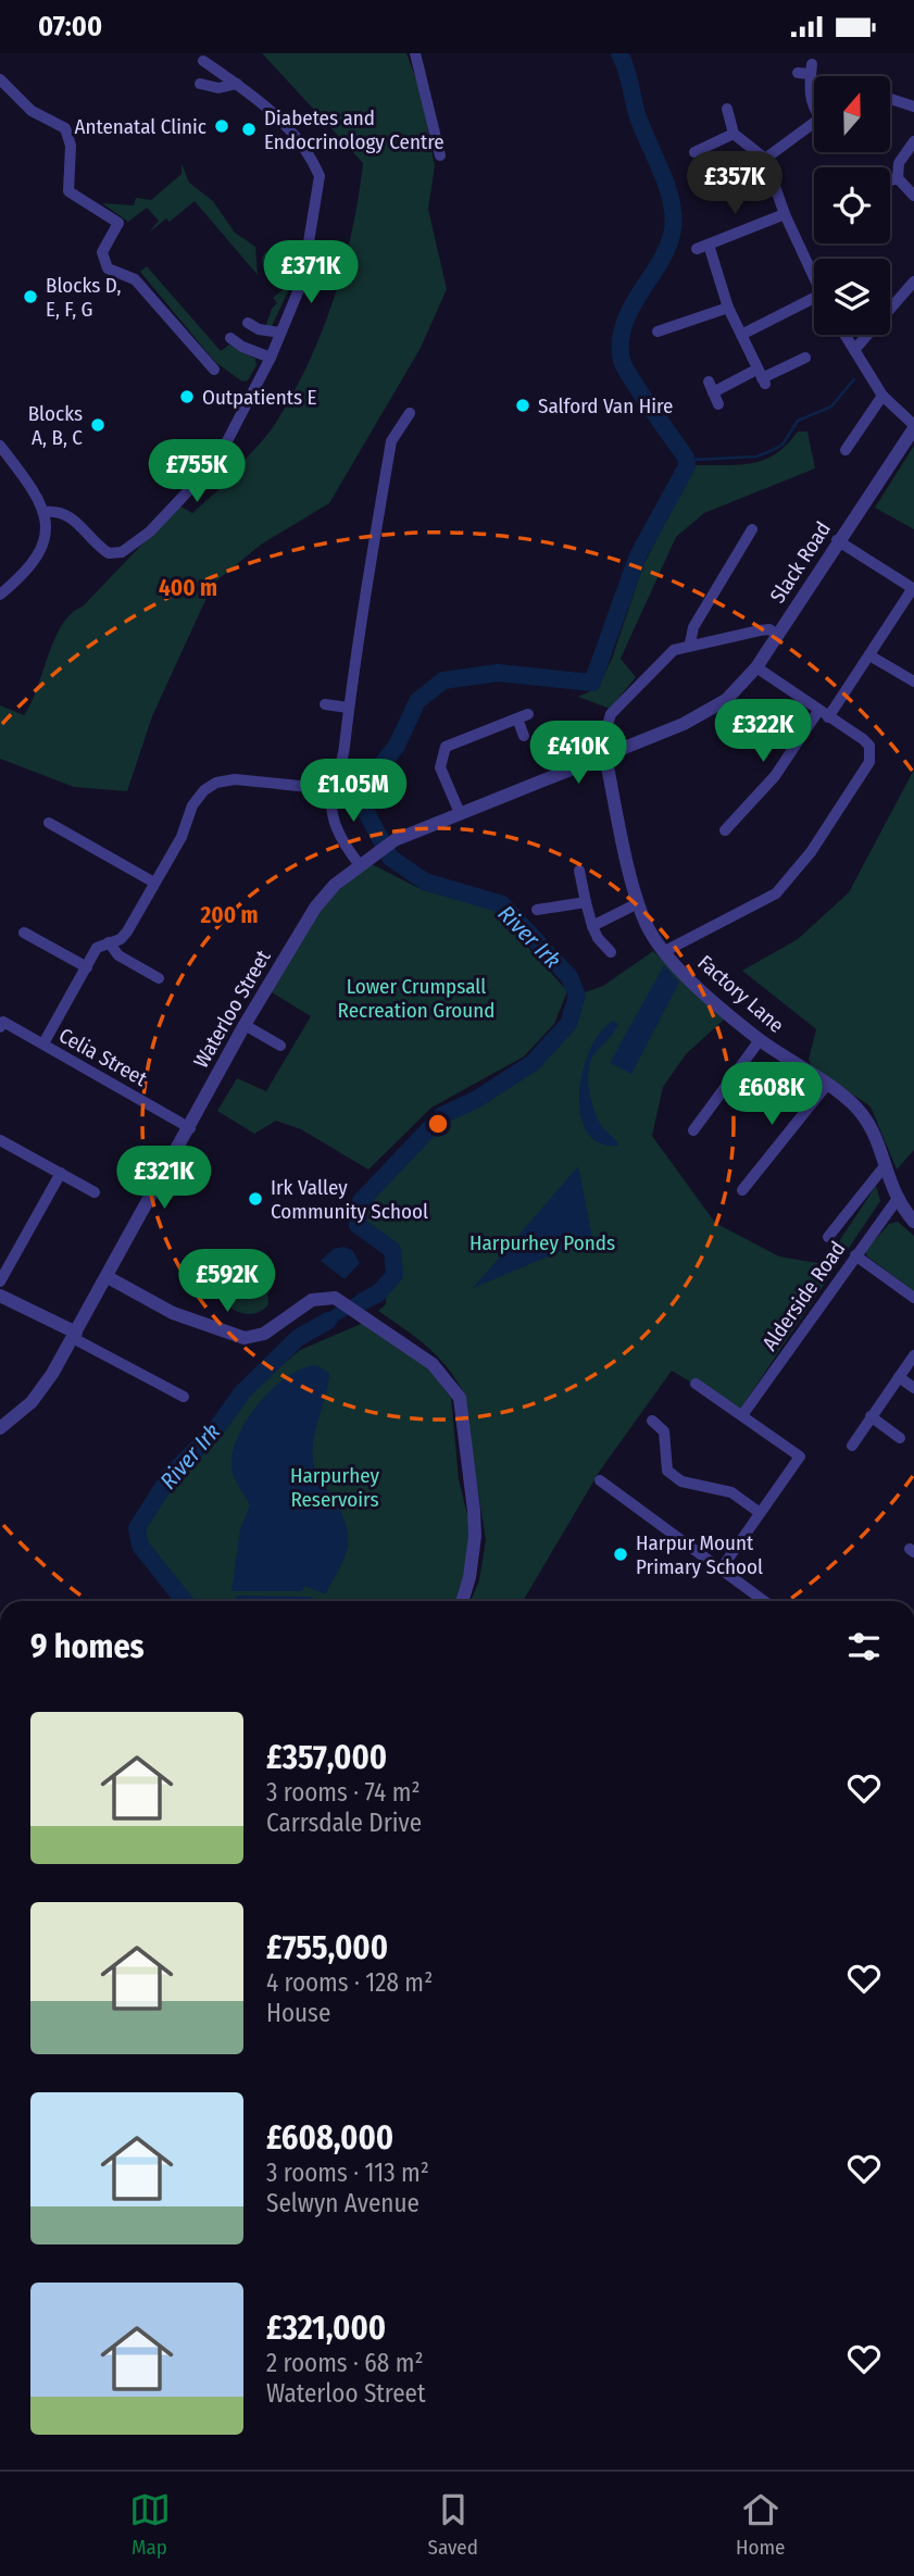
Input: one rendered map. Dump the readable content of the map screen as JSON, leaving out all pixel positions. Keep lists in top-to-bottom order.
{
  "streets": {
    "street": [
      "Slack Road",
      "Factory Lane",
      "Waterloo Street",
      "Celia Street",
      "Alderside Road"
    ]
  },
  "crossings": [
    ["Slack Road", "Factory Lane"],
    ["Slack Road", "Waterloo Street"],
    ["Factory Lane", "Waterloo Street"],
    ["Factory Lane", "Alderside Road"],
    ["Waterloo Street", "Celia Street"]
  ],
  "water": ["River Irk"],
  "parks": ["Lower Crumpsall Recreation Ground", "Harpurhey Ponds", "Harpurhey Reservoirs"],
  "places": [
    "Antenatal Clinic",
    "Diabetes and Endocrinology Centre",
    "Blocks D, E, F, G",
    "Outpatients E",
    "Salford Van Hire",
    "Blocks A, B, C",
    "Irk Valley Community School",
    "Harpur Mount Primary School"
  ],
  "north": "top",
  "page": {
    "status": "07:00",
    "price": [
      "£357K",
      "£371K",
      "£755K",
      "£322K",
      "£410K",
      "£1.05M",
      "£608K",
      "£321K",
      "£592K"
    ],
    "heading": "9 homes",
    "list": [
      {
        "name": "£357,000",
        "note": "3 rooms · 74 m² · Carrsdale Drive"
      },
      {
        "name": "£755,000",
        "note": "4 rooms · 128 m² · House"
      },
      {
        "name": "£608,000",
        "note": "3 rooms · 113 m² · Selwyn Avenue"
      },
      {
        "name": "£321,000",
        "note": "2 rooms · 68 m² · Waterloo Street"
      }
    ],
    "tabs": ["Map", "Saved", "Home"]
  },
  "rings": ["400 m", "200 m"]
}
